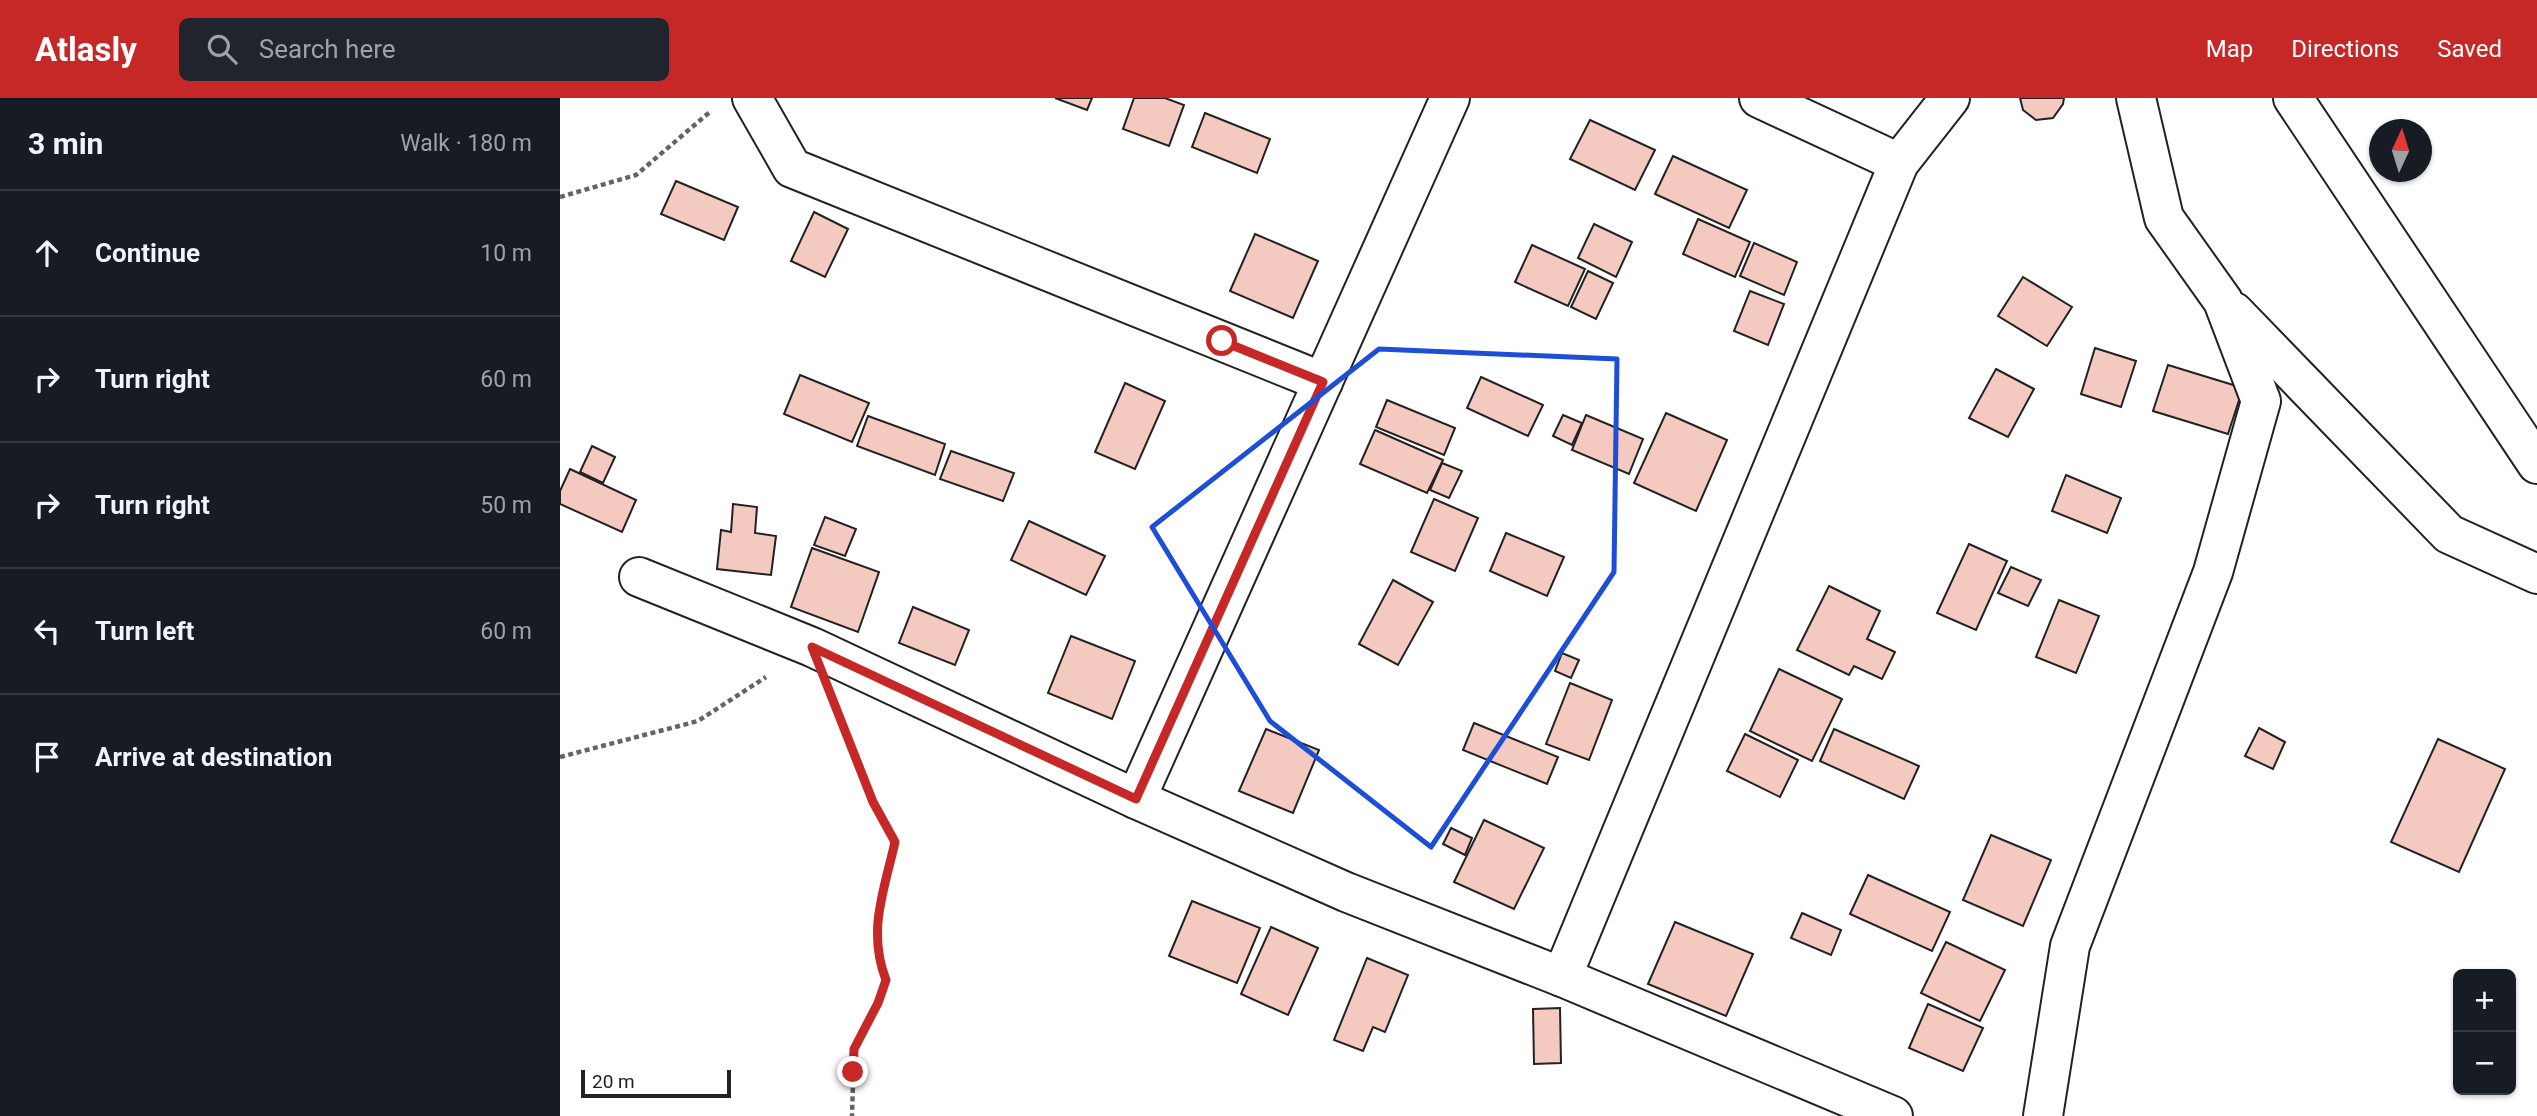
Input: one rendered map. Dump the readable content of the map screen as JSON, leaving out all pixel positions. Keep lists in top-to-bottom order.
{
  "scale_bar": "20 m",
  "north": "top",
  "page": {
    "header": "Atlasly",
    "search": "Search here",
    "nav": ["Map", "Directions", "Saved"],
    "heading": ["3 min", "Walk · 180 m"],
    "list": [
      ["Continue", "10 m"],
      ["Turn right", "60 m"],
      ["Turn right", "50 m"],
      ["Turn left", "60 m"],
      "Arrive at destination"
    ],
    "map_buttons": ["+", "−"],
    "scale": "20 m"
  }
}
